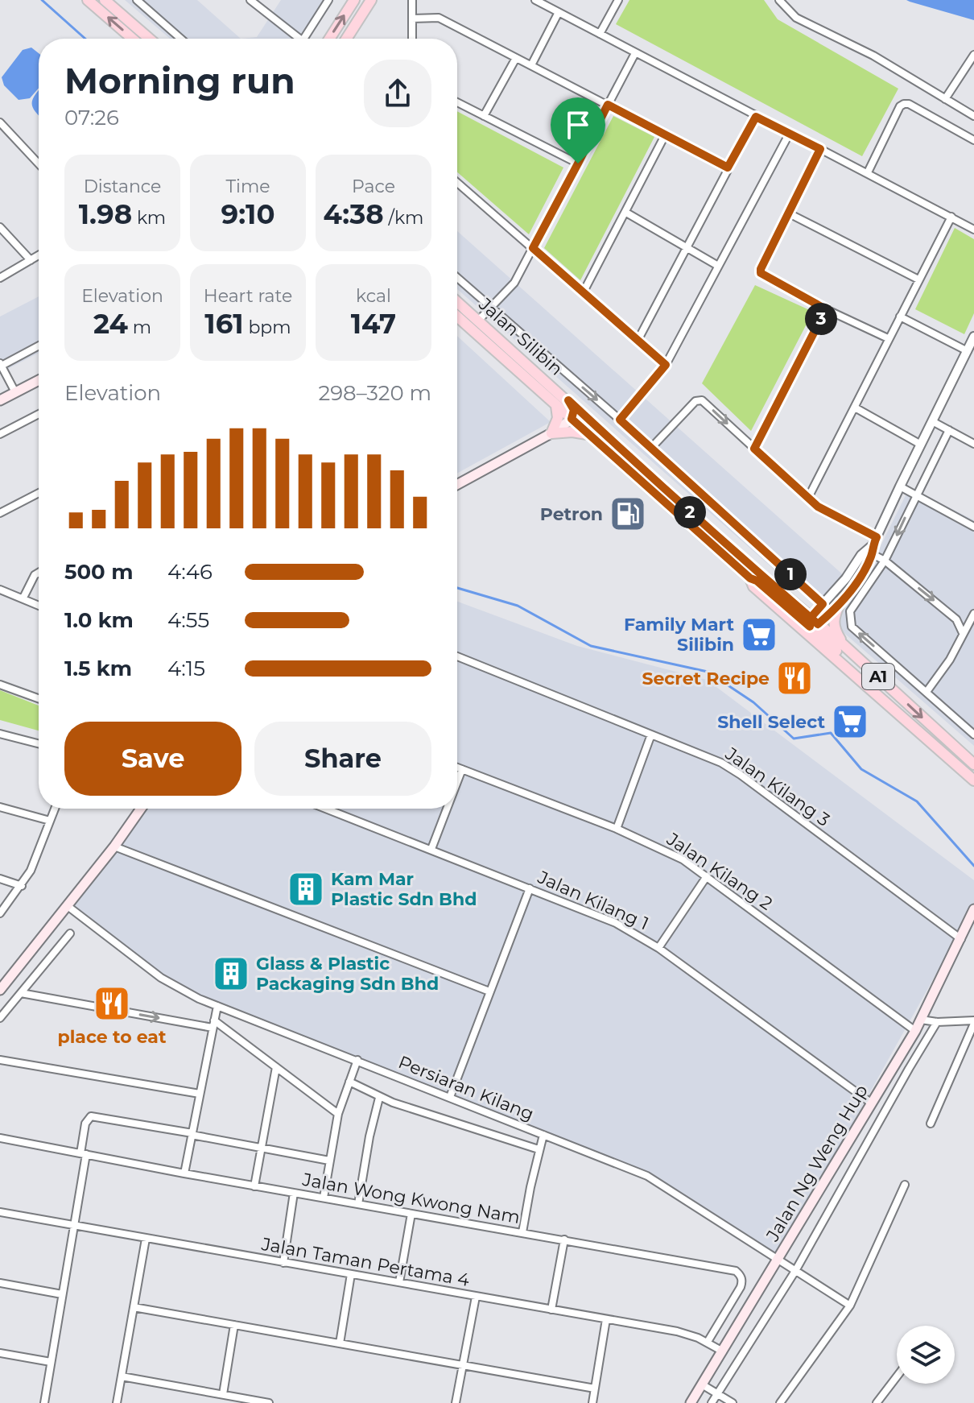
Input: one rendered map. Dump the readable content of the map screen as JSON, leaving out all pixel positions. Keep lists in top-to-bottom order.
{
  "streets": {
    "main road": ["Jalan Silibin", "A1", "Jalan Ng Weng Hup"],
    "street": [
      "Jalan Kilang 3",
      "Jalan Kilang 2",
      "Jalan Kilang 1",
      "Persiaran Kilang",
      "Jalan Wong Kwong Nam",
      "Jalan Taman Pertama 4"
    ]
  },
  "crossings": [
    ["Jalan Kilang 3", "Jalan Ng Weng Hup"],
    ["Jalan Kilang 2", "Jalan Ng Weng Hup"],
    ["Jalan Kilang 1", "Jalan Ng Weng Hup"],
    ["Persiaran Kilang", "Jalan Ng Weng Hup"],
    ["Jalan Ng Weng Hup", "Jalan Taman Pertama 4"],
    ["Jalan Wong Kwong Nam", "Jalan Taman Pertama 4"]
  ],
  "places": {
    "fuel station": ["Petron"],
    "supermarket": ["Family Mart Silibin", "Shell Select"],
    "restaurant": ["Secret Recipe", "place to eat"],
    "building": ["Kam Mar Plastic Sdn Bhd", "Glass & Plastic Packaging Sdn Bhd"]
  },
  "page": {
    "heading": ["Morning run", "07:26"],
    "stats": [
      ["Distance", "1.98 km"],
      ["Time", "9:10"],
      ["Pace", "4:38 /km"],
      ["Elevation", "24 m"],
      ["Heart rate", "161 bpm"],
      ["kcal", "147"]
    ],
    "pins": ["3", "2", "1"],
    "chart": ["Elevation", "298–320 m"],
    "list": [
      {
        "name": "500 m",
        "note": "4:46"
      },
      {
        "name": "1.0 km",
        "note": "4:55"
      },
      {
        "name": "1.5 km",
        "note": "4:15"
      }
    ],
    "buttons": ["Save", "Share"]
  }
}
